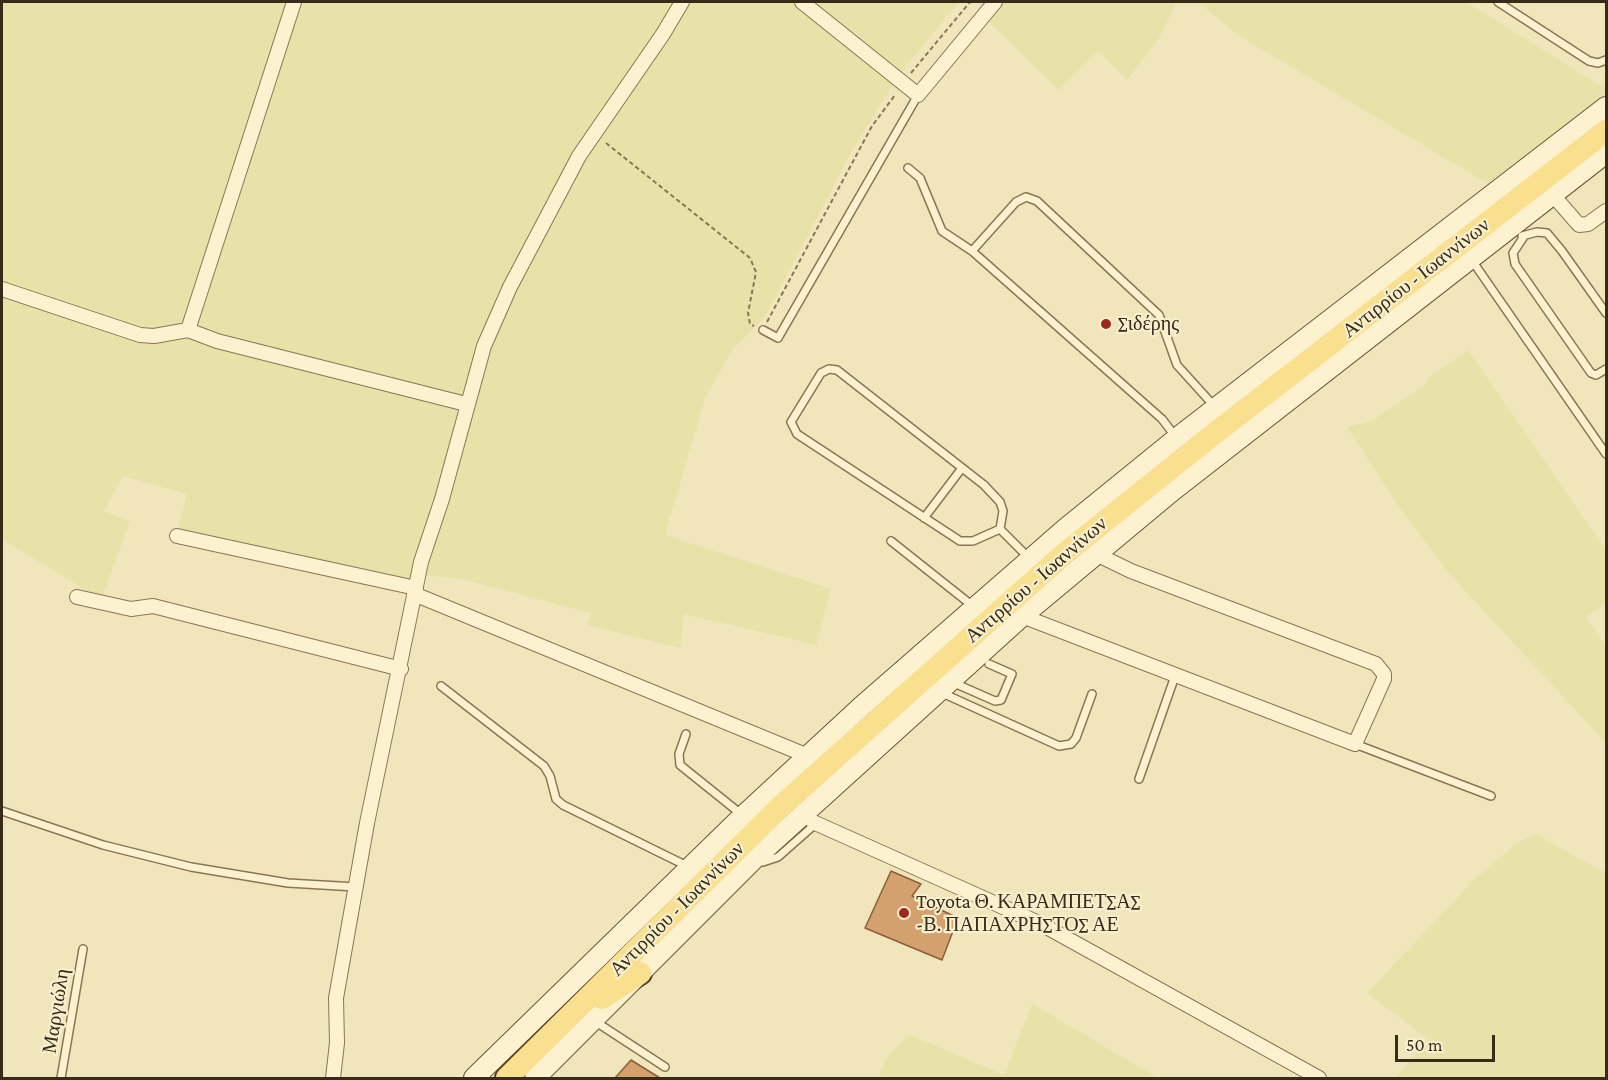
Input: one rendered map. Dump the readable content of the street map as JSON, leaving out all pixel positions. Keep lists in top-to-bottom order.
{
  "streets": {
    "main road": ["Αντιρρίου - Ιωαννίνων"],
    "lane": ["Μαργιώλη"]
  },
  "places": ["Σιδέρης", "Toyota Θ. ΚΑΡΑΜΠΕΤΣΑΣ -Β. ΠΑΠΑΧΡΗΣΤΟΣ ΑΕ"],
  "scale_bar": "50 m"
}
